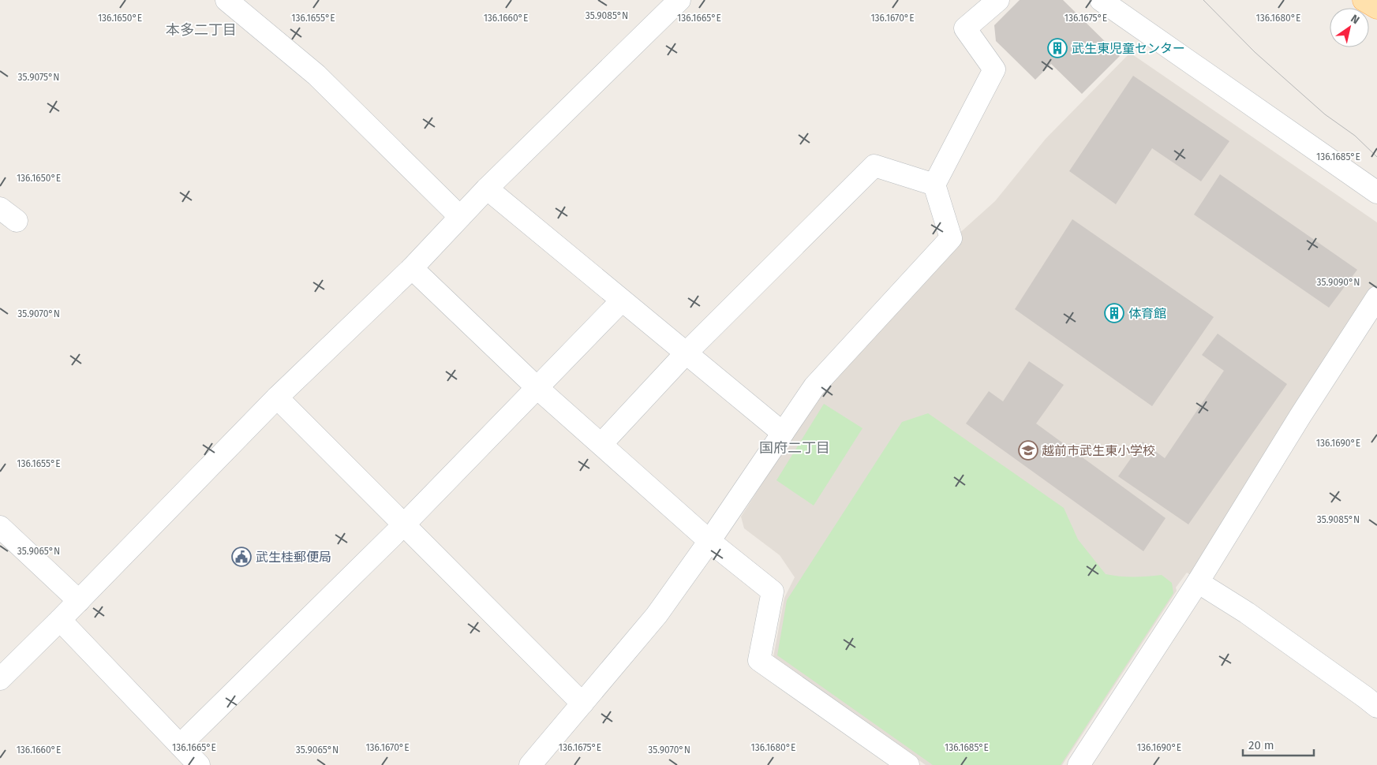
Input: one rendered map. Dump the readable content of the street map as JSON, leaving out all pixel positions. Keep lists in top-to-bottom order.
{
  "districts": ["本多二丁目", "国府二丁目"],
  "places": {
    "building": ["武生東児童センター", "体育館"],
    "school or university": ["越前市武生東小学校"],
    "public building": ["武生桂郵便局"]
  },
  "scale_bar": "20 m",
  "north": "top right",
  "coordinates": [
    "35.9085°N",
    "136.1650°E",
    "136.1655°E",
    "136.1665°E",
    "136.1660°E",
    "136.1670°E",
    "136.1675°E",
    "136.1680°E",
    "35.9075°N",
    "136.1685°E",
    "35.9090°N",
    "35.9070°N",
    "136.1690°E",
    "35.9065°N"
  ]
}
